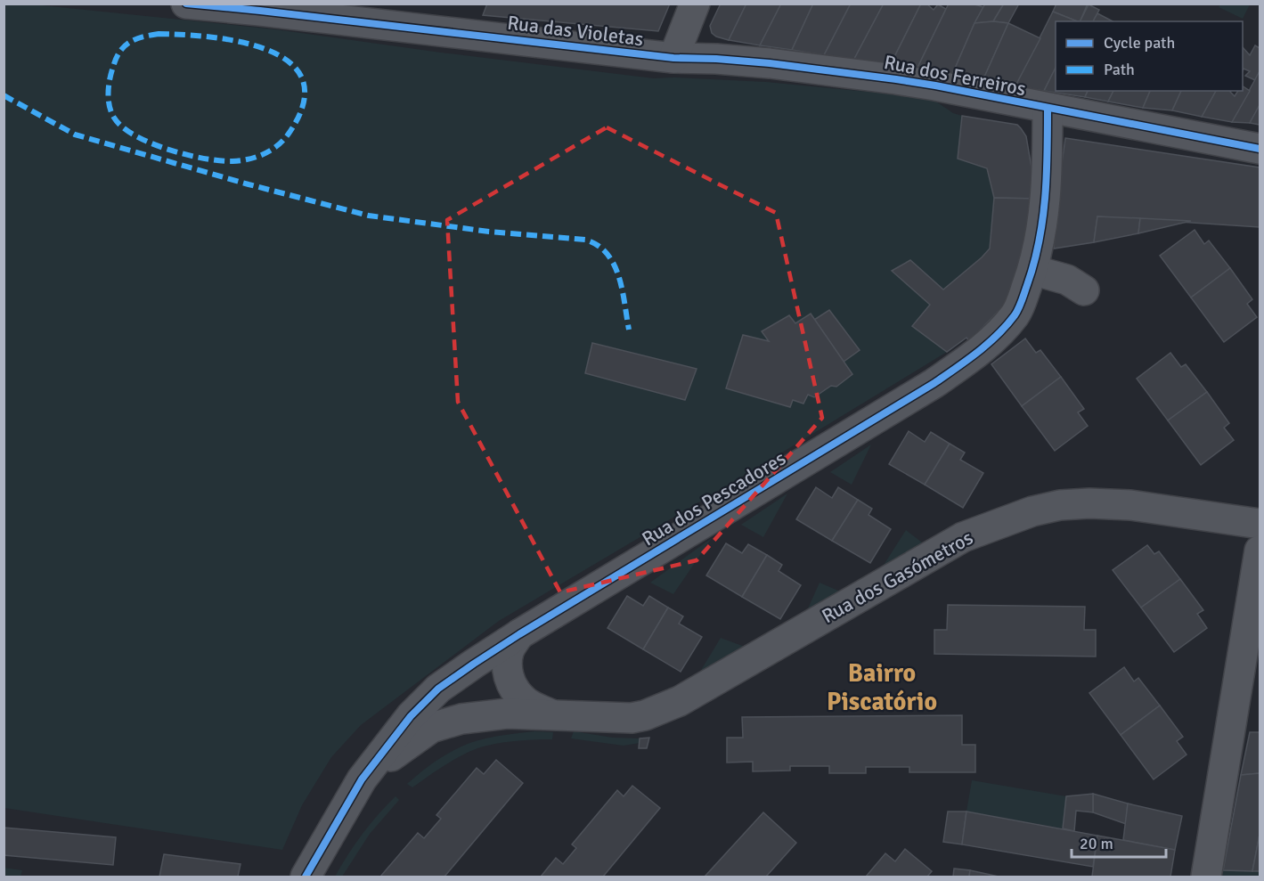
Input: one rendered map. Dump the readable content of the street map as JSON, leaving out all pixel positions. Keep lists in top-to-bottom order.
{
  "streets": {
    "street": [
      "Rua das Violetas",
      "Rua dos Ferreiros",
      "Rua dos Pescadores",
      "Rua dos Gasómetros"
    ]
  },
  "crossings": [
    ["Rua das Violetas", "Rua dos Ferreiros"],
    ["Rua dos Ferreiros", "Rua dos Pescadores"],
    ["Rua dos Pescadores", "Rua dos Gasómetros"]
  ],
  "districts": ["Bairro Piscatório"],
  "legend": ["Cycle path", "Path"],
  "scale_bar": "20 m"
}
